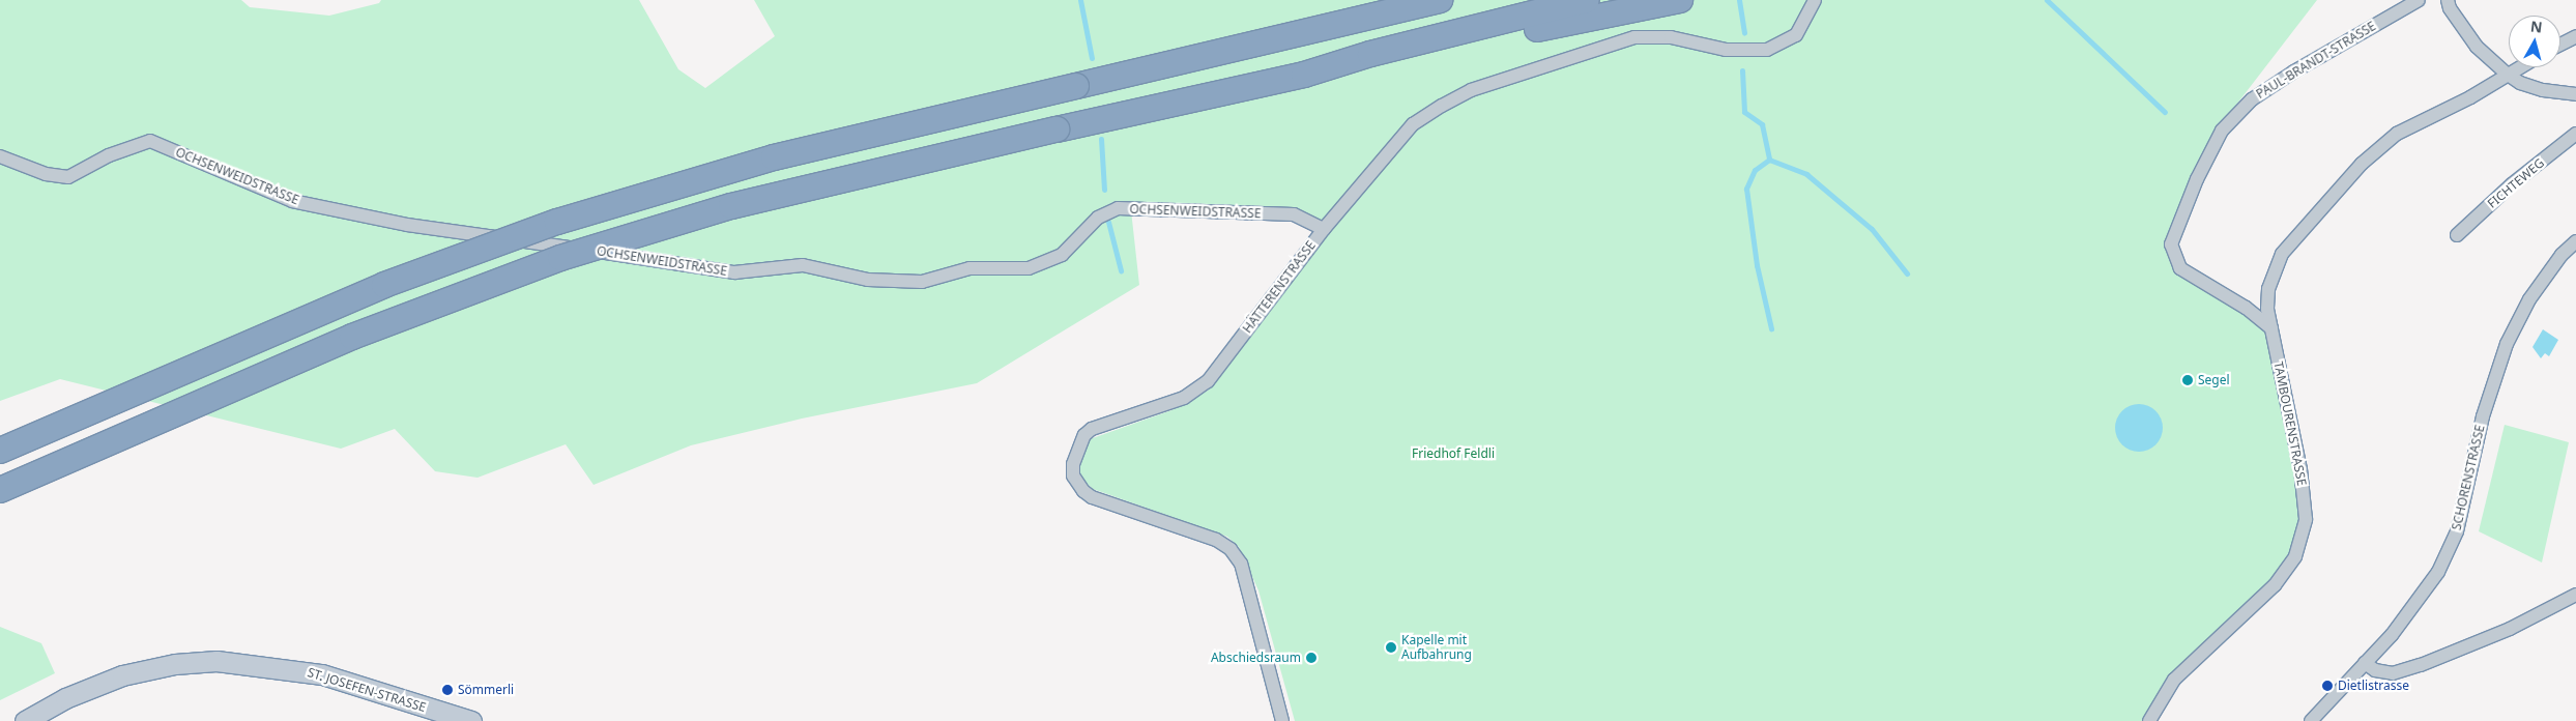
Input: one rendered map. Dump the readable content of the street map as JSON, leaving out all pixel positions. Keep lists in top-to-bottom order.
{
  "streets": {
    "street": [
      "PAUL-BRANDT-STRASSE",
      "OCHSENWEIDSTRASSE",
      "FICHTEWEG",
      "HÄTTERENSTRASSE",
      "TAMBOURENSTRASSE",
      "SCHORENSTRASSE",
      "ST. JOSEFEN-STRASSE"
    ]
  },
  "crossings": [
    ["PAUL-BRANDT-STRASSE", "TAMBOURENSTRASSE"],
    ["OCHSENWEIDSTRASSE", "HÄTTERENSTRASSE"]
  ],
  "parks": ["Friedhof Feldli"],
  "places": [
    "Segel",
    "Kapelle mit Aufbahrung",
    "Abschiedsraum",
    "Dietlistrasse",
    "Sömmerli"
  ],
  "north": "top"
}
